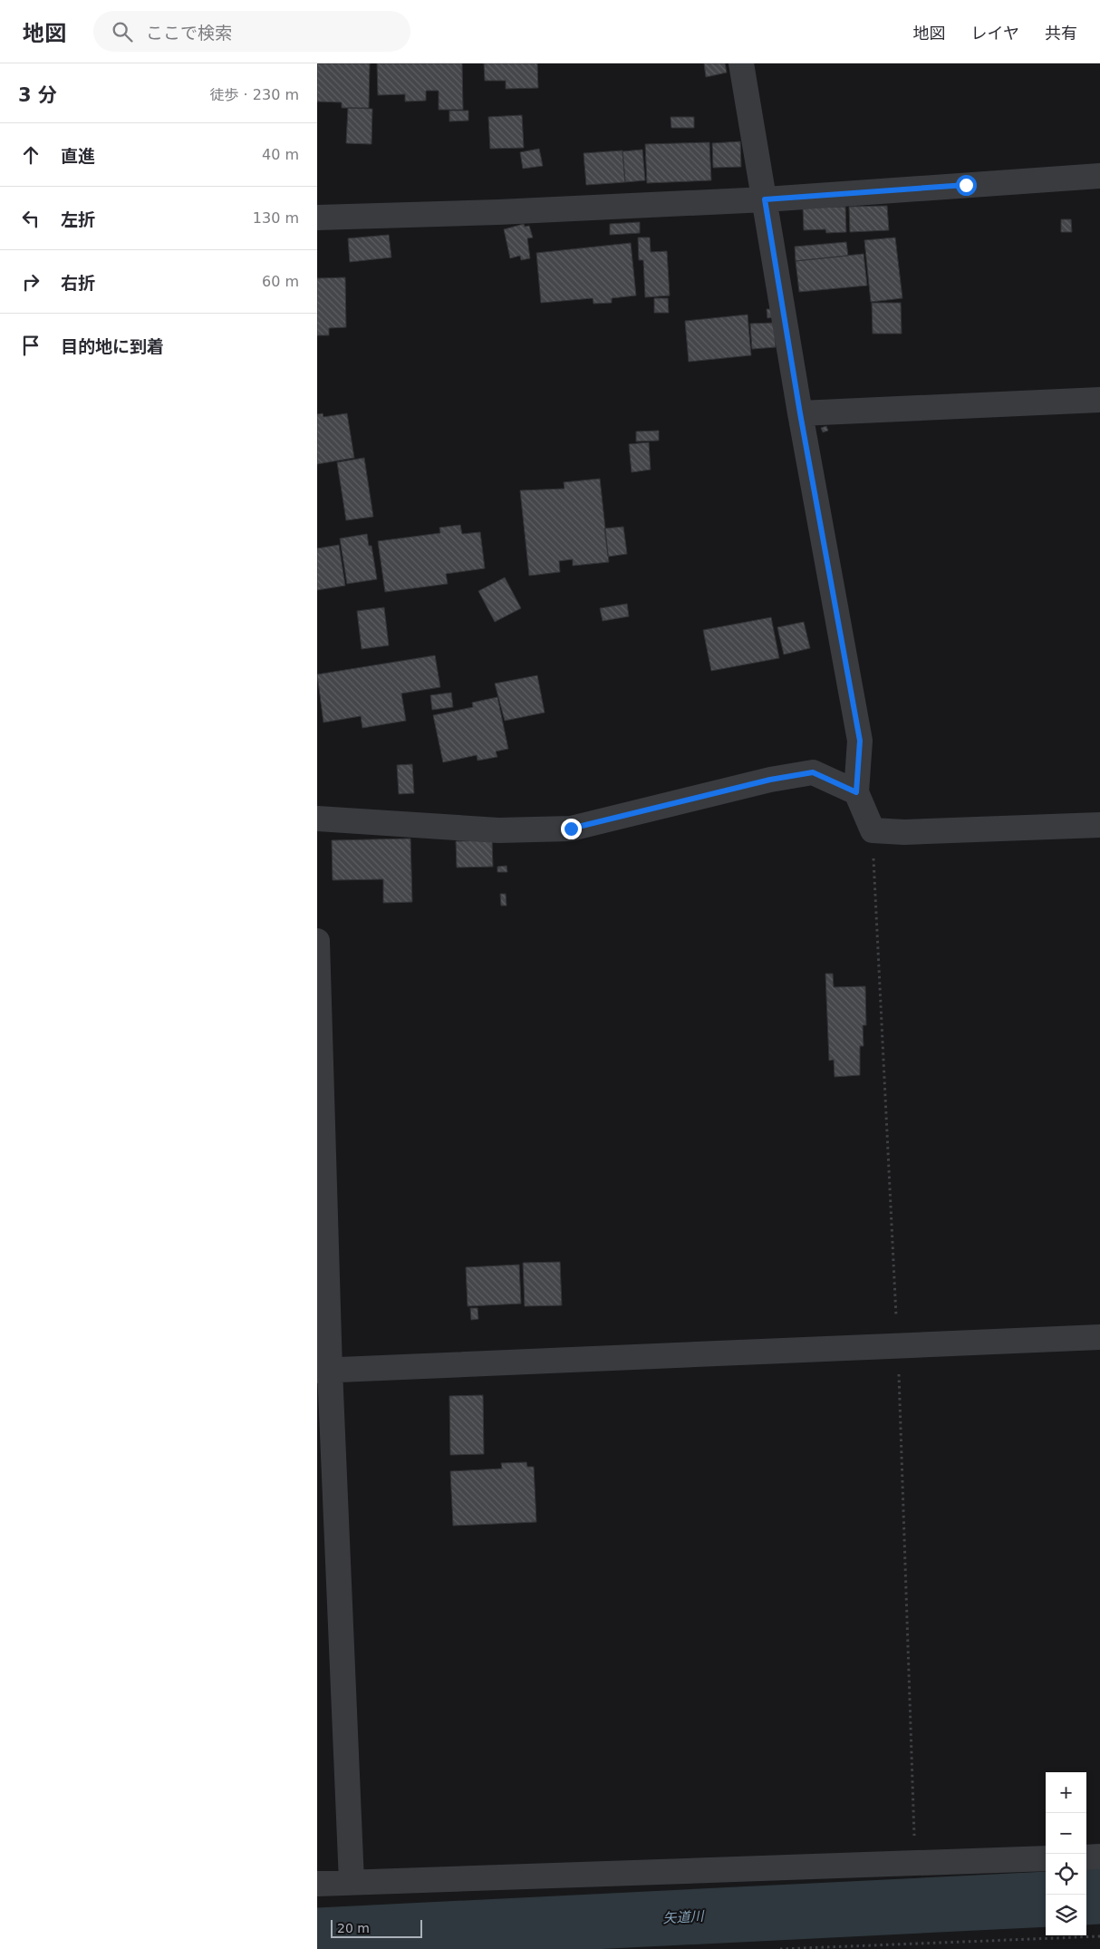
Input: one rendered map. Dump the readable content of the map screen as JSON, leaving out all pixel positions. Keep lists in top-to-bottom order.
{
  "water": ["矢道川"],
  "scale_bar": "20 m",
  "page": {
    "header": "地図",
    "search": "ここで検索",
    "nav": ["地図", "レイヤ", "共有"],
    "heading": ["3 分", "徒歩 · 230 m"],
    "list": [
      ["直進", "40 m"],
      ["左折", "130 m"],
      ["右折", "60 m"],
      "目的地に到着"
    ],
    "map_buttons": ["+", "−"],
    "scale": "20 m"
  }
}
